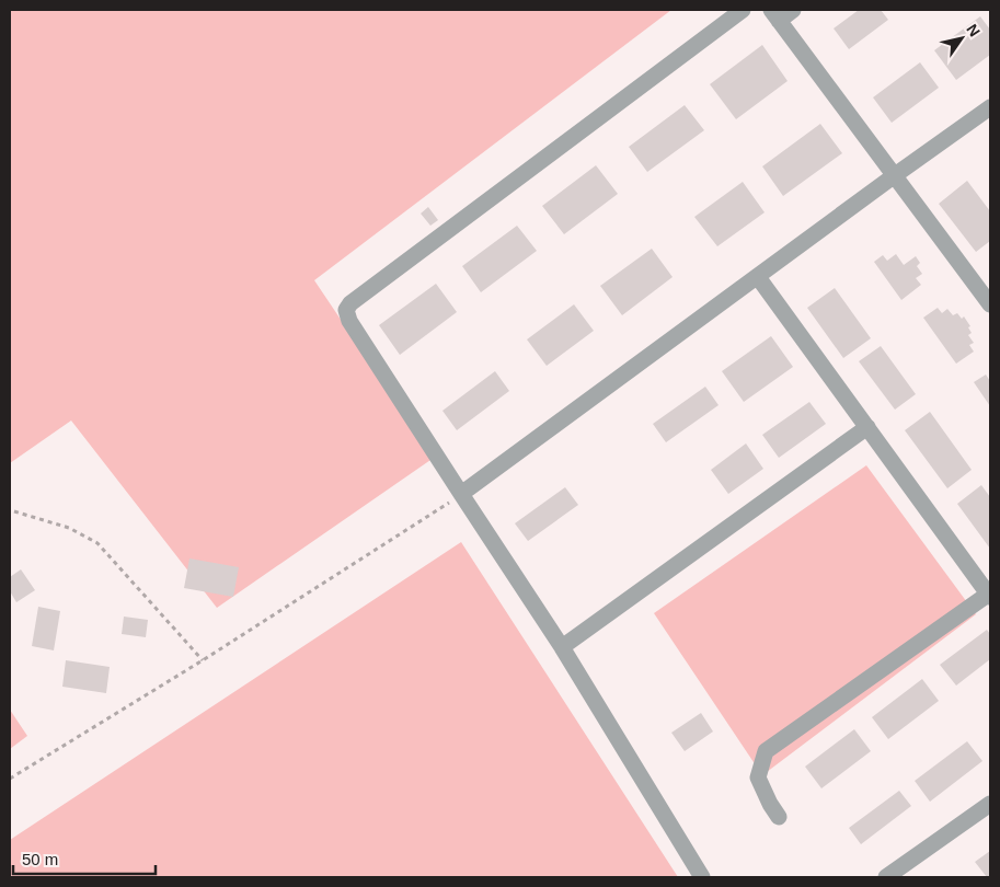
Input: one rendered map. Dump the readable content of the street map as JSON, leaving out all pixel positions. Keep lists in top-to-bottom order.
{
  "scale_bar": "50 m",
  "north": "top right"
}
